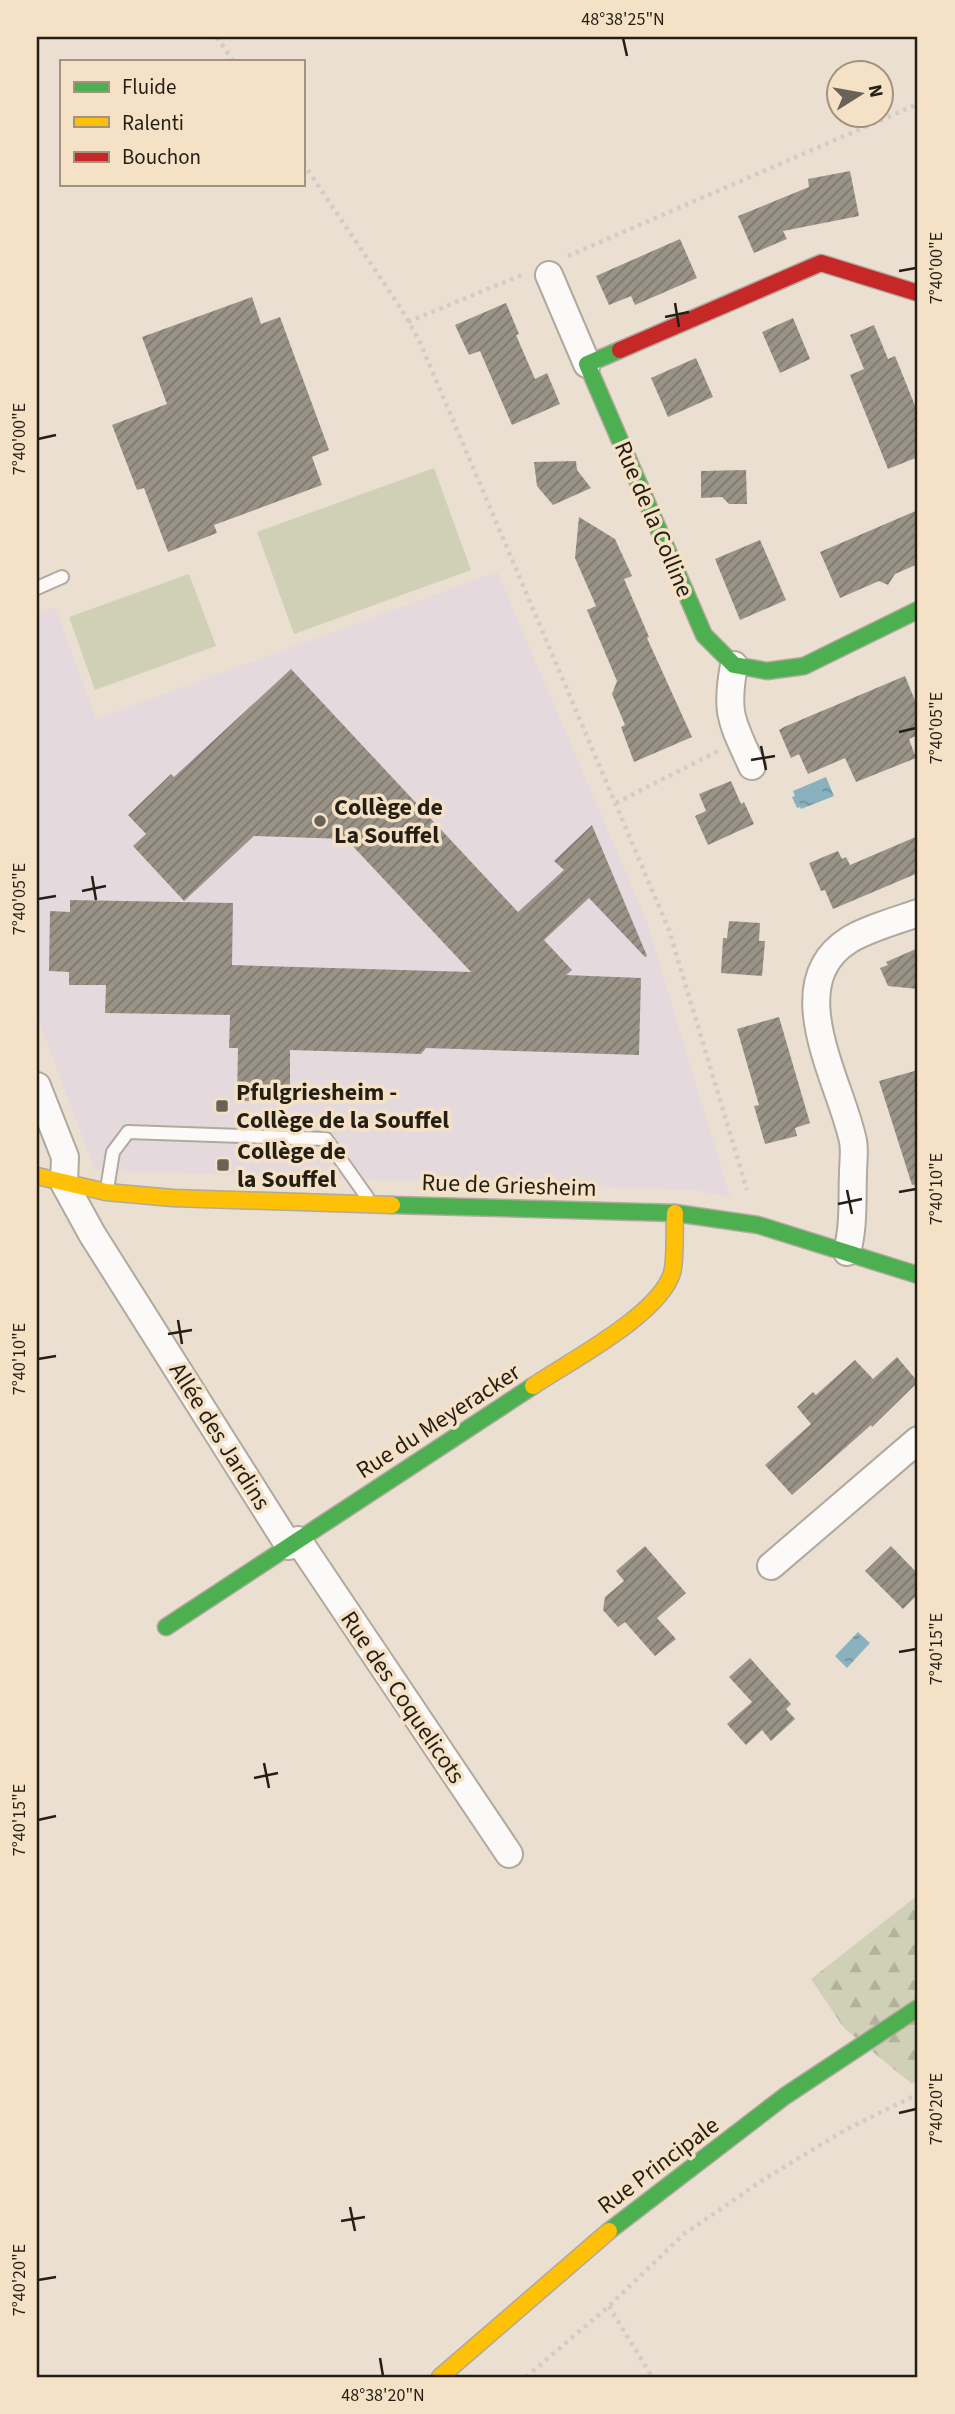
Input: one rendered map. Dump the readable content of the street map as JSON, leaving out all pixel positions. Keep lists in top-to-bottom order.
{
  "streets": {
    "street": [
      "Rue de la Colline",
      "Rue de Griesheim",
      "Rue du Meyeracker",
      "Allée des Jardins",
      "Rue des Coquelicots",
      "Rue Principale"
    ]
  },
  "crossings": [
    ["Rue de Griesheim", "Rue du Meyeracker"],
    ["Rue de Griesheim", "Allée des Jardins"],
    ["Rue du Meyeracker", "Allée des Jardins"],
    ["Rue du Meyeracker", "Rue des Coquelicots"],
    ["Allée des Jardins", "Rue des Coquelicots"]
  ],
  "places": {
    "other": ["Collège de La Souffel"],
    "transit": ["Pfulgriesheim - Collège de la Souffel", "Collège de la Souffel"]
  },
  "legend": ["Fluide", "Ralenti", "Bouchon"],
  "north": "right",
  "coordinates": [
    "48°38'25\"N",
    "7°40'00\"E",
    "7°40'05\"E",
    "7°40'10\"E",
    "7°40'15\"E",
    "7°40'20\"E",
    "48°38'20\"N"
  ]
}
